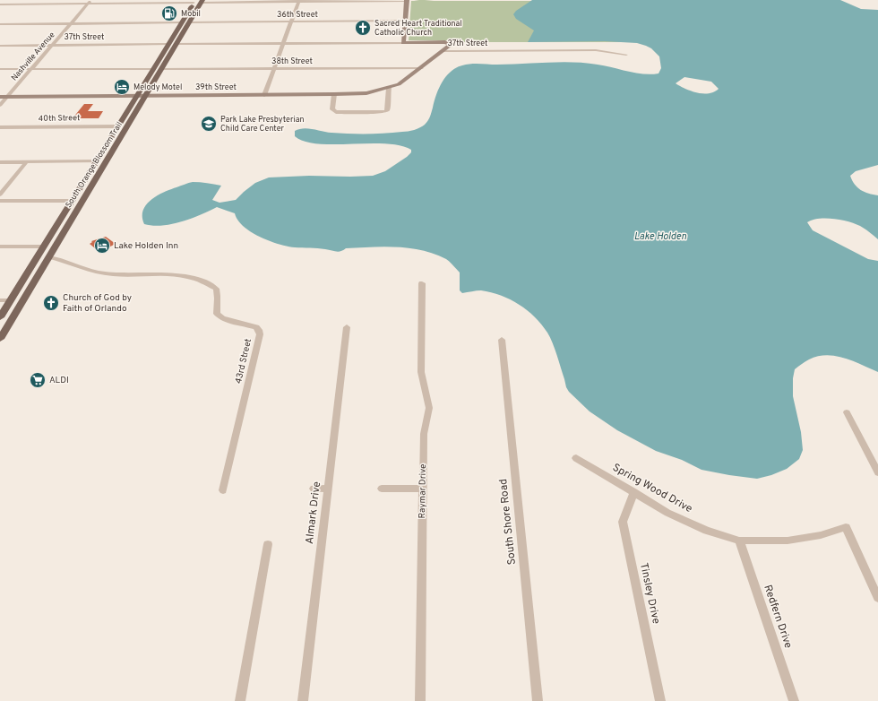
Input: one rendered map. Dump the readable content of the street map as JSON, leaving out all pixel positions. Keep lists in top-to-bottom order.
{
  "streets": {
    "main road": ["South Orange Blossom Trail"],
    "street": [
      "36th Street",
      "37th Street",
      "Nashville Avenue",
      "38th Street",
      "39th Street",
      "40th Street",
      "43rd Street",
      "Spring Wood Drive",
      "Raymar Drive",
      "Almark Drive",
      "South Shore Road",
      "Tinsley Drive",
      "Redfern Drive"
    ]
  },
  "crossings": [
    ["36th Street", "South Orange Blossom Trail"],
    ["37th Street", "Nashville Avenue"],
    ["37th Street", "39th Street"],
    ["37th Street", "South Orange Blossom Trail"],
    ["Nashville Avenue", "39th Street"],
    ["38th Street", "39th Street"],
    ["38th Street", "South Orange Blossom Trail"],
    ["39th Street", "South Orange Blossom Trail"],
    ["40th Street", "South Orange Blossom Trail"],
    ["South Orange Blossom Trail", "43rd Street"],
    ["Spring Wood Drive", "Tinsley Drive"],
    ["Spring Wood Drive", "Redfern Drive"]
  ],
  "water": ["Lake Holden"],
  "places": {
    "fuel station": ["Mobil"],
    "church": ["Sacred Heart Traditional Catholic Church", "Church of God by Faith of Orlando"],
    "hotel": ["Melody Motel", "Lake Holden Inn"],
    "school or university": ["Park Lake Presbyterian Child Care Center"],
    "supermarket": ["ALDI"]
  }
}
